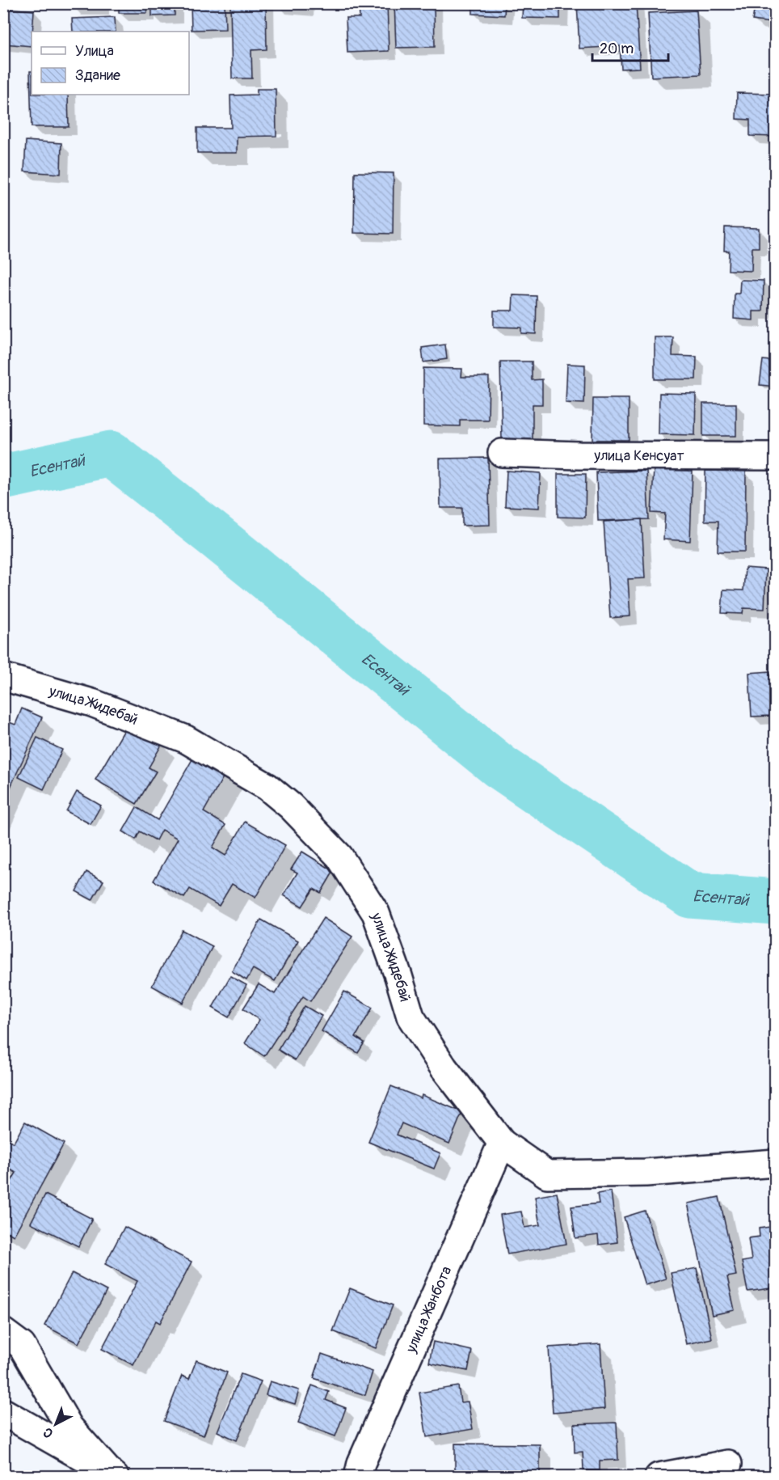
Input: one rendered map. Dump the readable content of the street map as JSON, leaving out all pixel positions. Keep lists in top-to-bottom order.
{
  "streets": {
    "street": ["улица Кенсуат", "улица Жидебай", "улица Жанбота"]
  },
  "crossings": [
    ["улица Жидебай", "улица Жанбота"]
  ],
  "water": ["Есентай"],
  "legend": ["Улица", "Здание"],
  "scale_bar": "20 m",
  "north": "bottom left"
}
